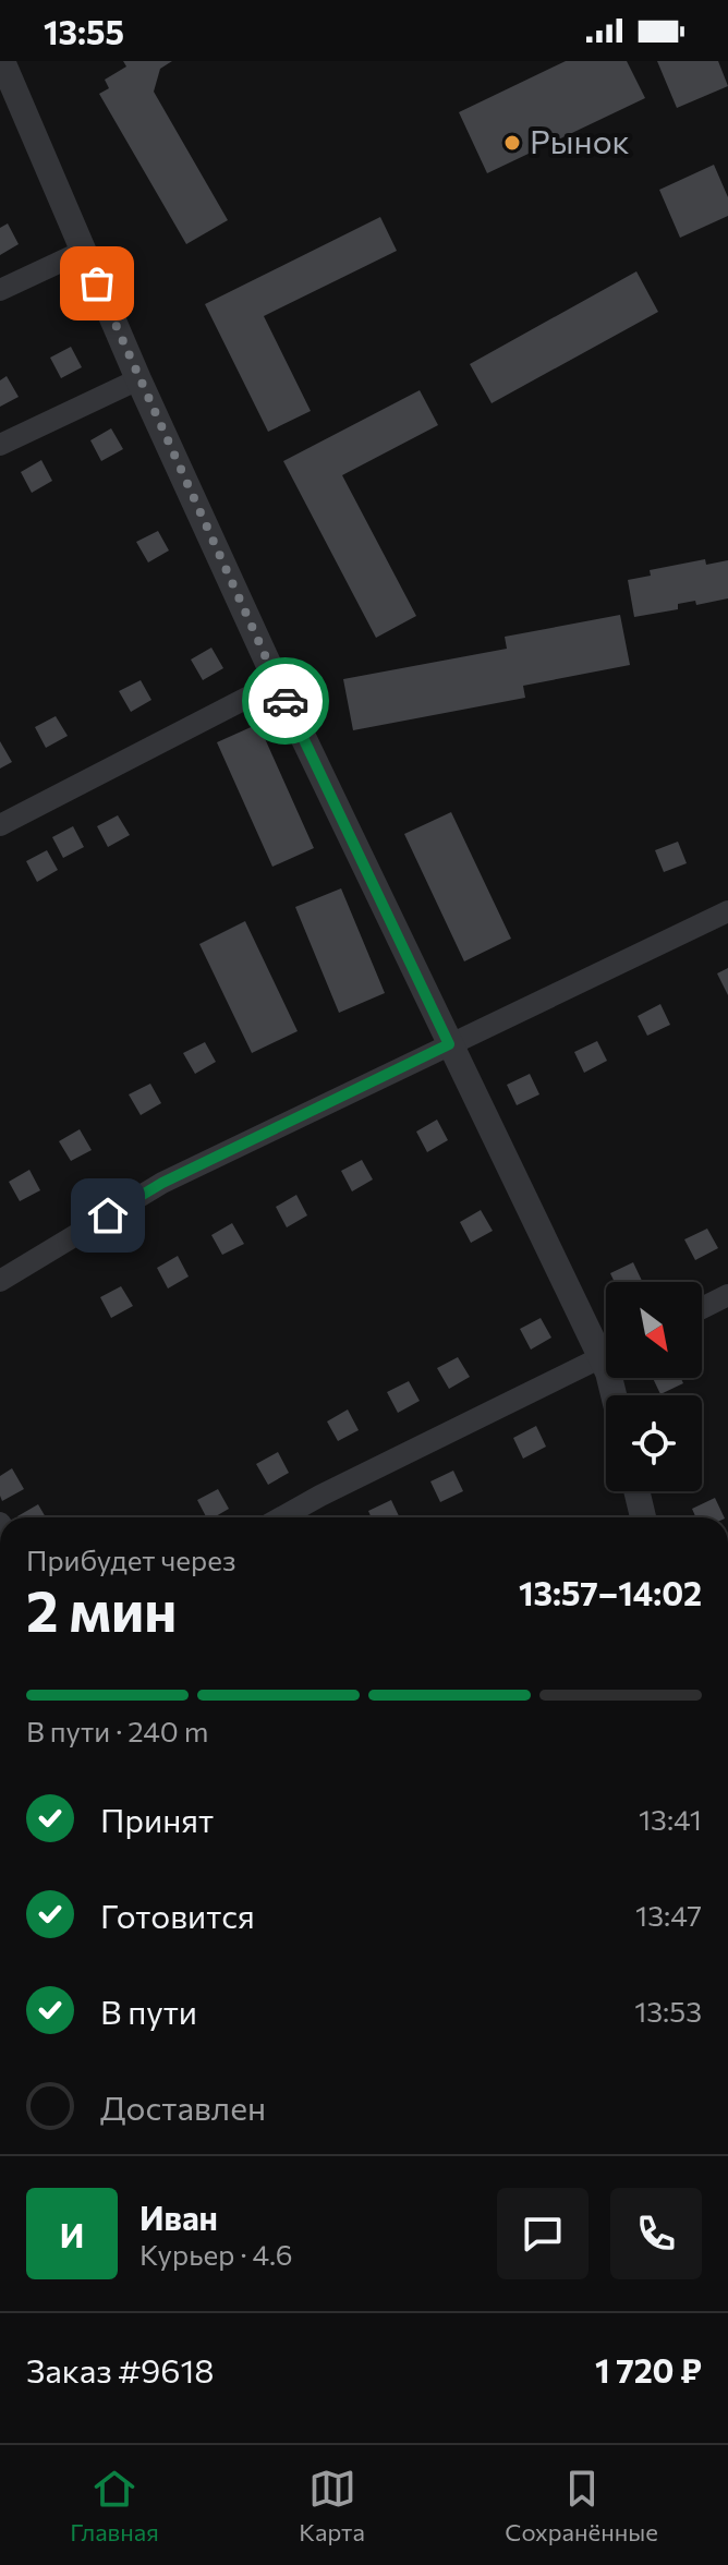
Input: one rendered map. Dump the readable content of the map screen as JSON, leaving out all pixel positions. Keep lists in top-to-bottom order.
{
  "places": ["Рынок"],
  "north": "bottom right",
  "page": {
    "status": "13:55",
    "heading": ["2 мин", "Прибудет через", "13:57–14:02"],
    "panel": [
      "Иван",
      "Курьер · 4.6",
      "Заказ #9618",
      "1 720 ₽"
    ],
    "bar": "В пути · 240 m",
    "list": [
      ["Принят", "13:41"],
      ["Готовится", "13:47"],
      ["В пути", "13:53"],
      "Доставлен"
    ],
    "round": "И",
    "tabs": ["Главная", "Карта", "Сохранённые"]
  }
}
